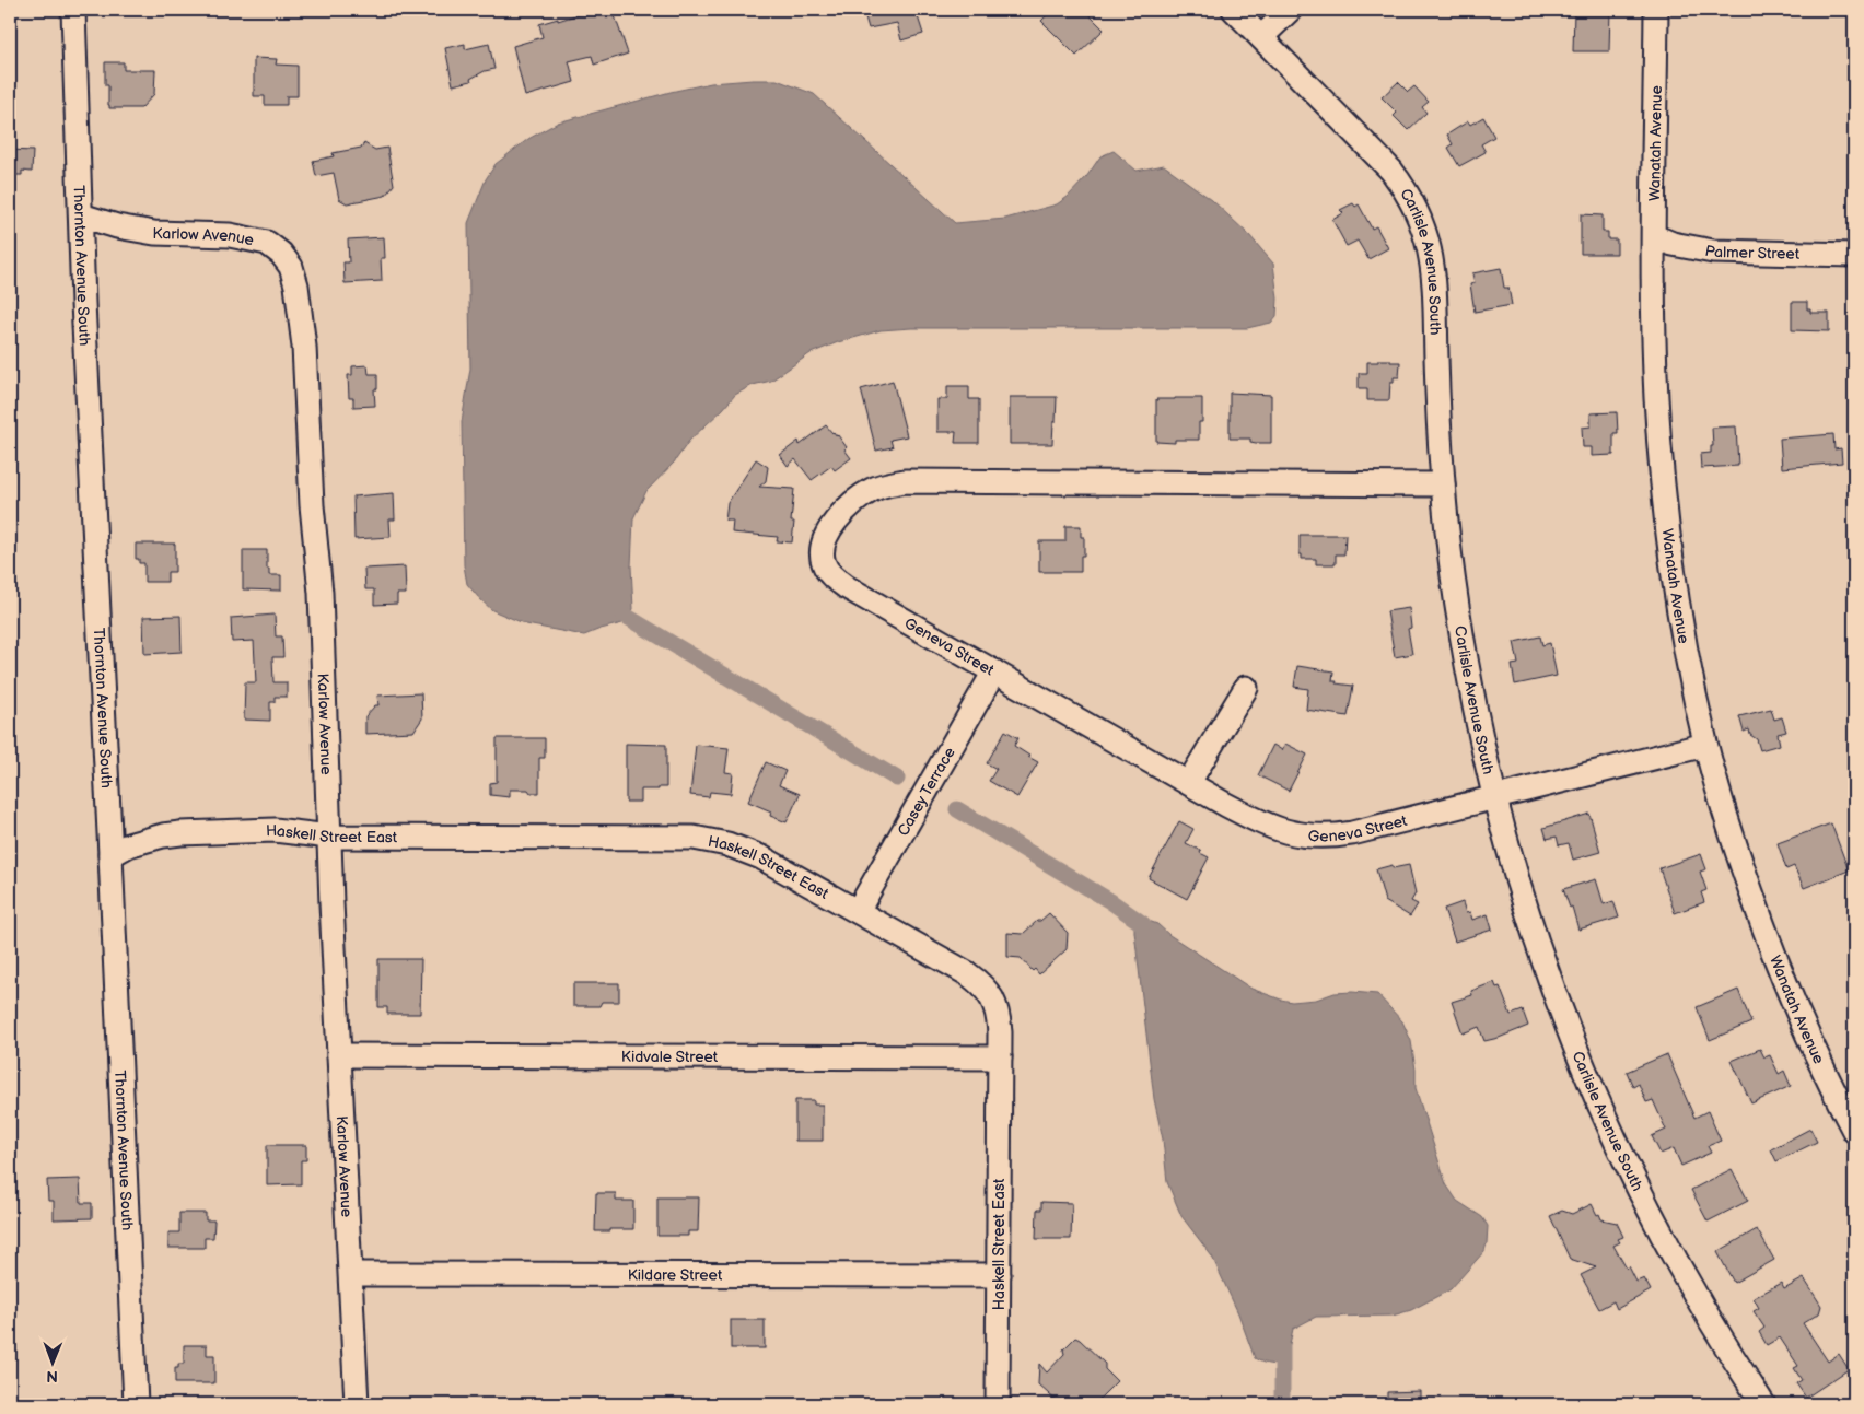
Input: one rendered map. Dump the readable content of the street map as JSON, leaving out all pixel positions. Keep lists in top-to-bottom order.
{
  "streets": {
    "street": [
      "Wanatah Avenue",
      "Karlow Avenue",
      "Palmer Street",
      "Carlisle Avenue South",
      "Thornton Avenue South",
      "Geneva Street",
      "Casey Terrace",
      "Haskell Street East",
      "Kidvale Street",
      "Kildare Street"
    ]
  },
  "crossings": [
    ["Wanatah Avenue", "Palmer Street"],
    ["Wanatah Avenue", "Geneva Street"],
    ["Karlow Avenue", "Thornton Avenue South"],
    ["Karlow Avenue", "Haskell Street East"],
    ["Karlow Avenue", "Kidvale Street"],
    ["Karlow Avenue", "Kildare Street"],
    ["Carlisle Avenue South", "Geneva Street"],
    ["Thornton Avenue South", "Haskell Street East"],
    ["Geneva Street", "Casey Terrace"],
    ["Casey Terrace", "Haskell Street East"],
    ["Haskell Street East", "Kidvale Street"],
    ["Haskell Street East", "Kildare Street"]
  ],
  "north": "bottom"
}
